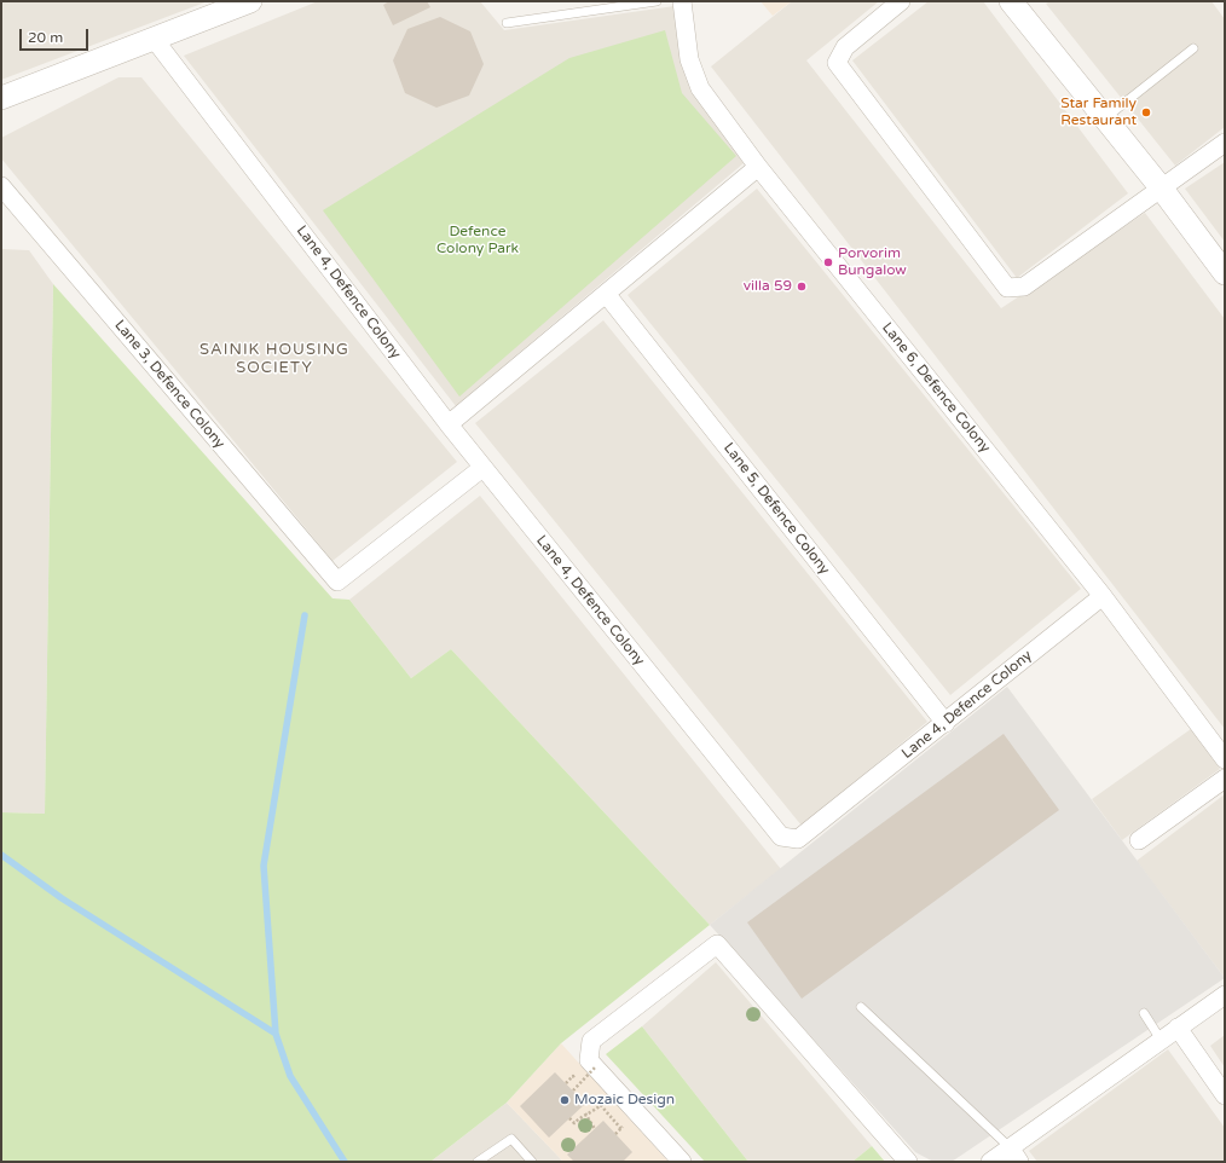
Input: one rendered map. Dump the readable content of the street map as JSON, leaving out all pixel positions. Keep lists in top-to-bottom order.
{
  "streets": {
    "street": [
      "Lane 4, Defence Colony",
      "Lane 3, Defence Colony",
      "Lane 6, Defence Colony",
      "Lane 5, Defence Colony"
    ]
  },
  "crossings": [
    ["Lane 4, Defence Colony", "Lane 3, Defence Colony"],
    ["Lane 4, Defence Colony", "Lane 6, Defence Colony"],
    ["Lane 4, Defence Colony", "Lane 5, Defence Colony"]
  ],
  "districts": ["SAINIK HOUSING SOCIETY"],
  "parks": ["Defence Colony Park"],
  "places": [
    "Star Family Restaurant",
    "Porvorim Bungalow",
    "villa 59",
    "Mozaic Design"
  ],
  "scale_bar": "20 m"
}
